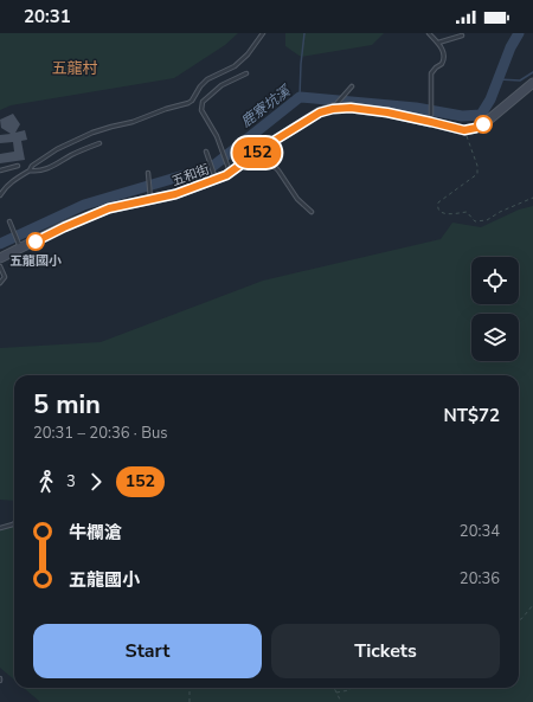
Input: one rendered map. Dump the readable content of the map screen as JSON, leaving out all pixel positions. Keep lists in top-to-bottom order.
{
  "streets": {
    "street": ["五和街"]
  },
  "districts": ["五龍村"],
  "water": ["鹿寮坑溪"],
  "places": ["五龍國小"],
  "lines": ["bus line 152"],
  "page": {
    "status": "20:31",
    "on_map": "152",
    "heading": ["5 min", "20:31 – 20:36 · Bus", "NT$72"],
    "legs": ["3", "152"],
    "list": [
      {
        "name": "牛欄滄",
        "value": "20:34"
      },
      {
        "name": "五龍國小",
        "value": "20:36"
      }
    ],
    "buttons": ["Start", "Tickets"]
  }
}
